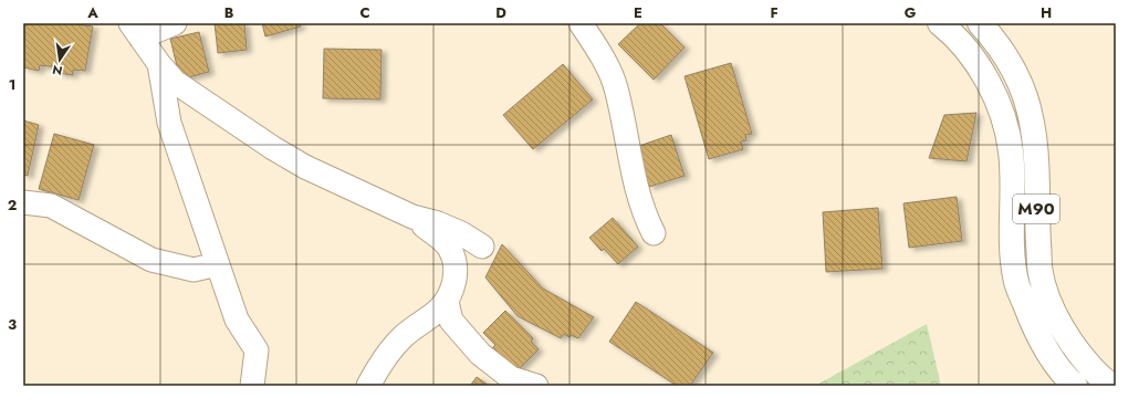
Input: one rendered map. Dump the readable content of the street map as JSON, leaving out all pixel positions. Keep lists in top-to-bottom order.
{
  "streets": {
    "highway": ["M90"]
  },
  "north": "bottom",
  "grid": {
    "columns": [
      "A",
      "B",
      "C",
      "D",
      "E",
      "F",
      "G",
      "H"
    ],
    "rows": ["1", "2", "3"]
  }
}
